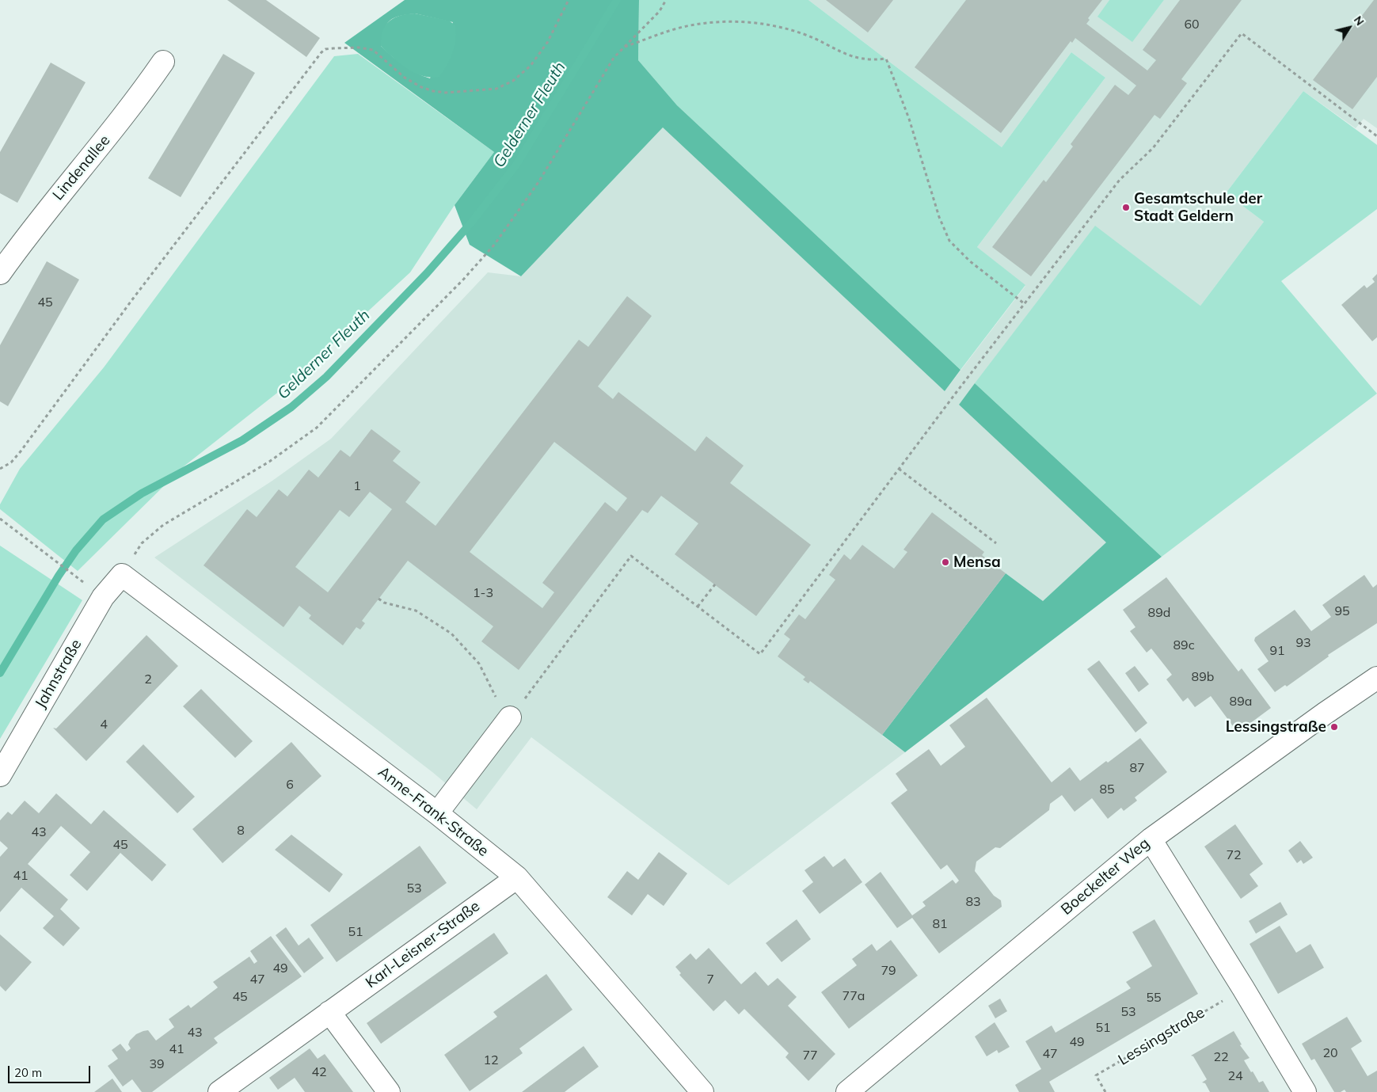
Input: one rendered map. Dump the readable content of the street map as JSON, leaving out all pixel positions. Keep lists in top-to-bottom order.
{
  "streets": {
    "street": [
      "Lindenallee",
      "Jahnstraße",
      "Anne-Frank-Straße",
      "Boeckelter Weg",
      "Karl-Leisner-Straße"
    ],
    "path": ["Lessingstraße"]
  },
  "crossings": [
    ["Jahnstraße", "Anne-Frank-Straße"],
    ["Anne-Frank-Straße", "Karl-Leisner-Straße"]
  ],
  "water": ["Gelderner Fleuth"],
  "places": ["Gesamtschule der Stadt Geldern", "Mensa", "Lessingstraße"],
  "house_numbers": [
    "60",
    "45",
    "1",
    "1-3",
    "95",
    "89d",
    "93",
    "89c",
    "91",
    "89b",
    "2",
    "89a",
    "4",
    "87",
    "6",
    "85",
    "8",
    "43",
    "45",
    "72",
    "41",
    "53",
    "83",
    "81",
    "51",
    "49",
    "79",
    "47",
    "7",
    "77a",
    "45",
    "55",
    "53",
    "51",
    "43",
    "49",
    "41",
    "20",
    "47",
    "77",
    "22",
    "12",
    "39",
    "42",
    "24"
  ],
  "scale_bar": "20 m",
  "north": "top right"
}
